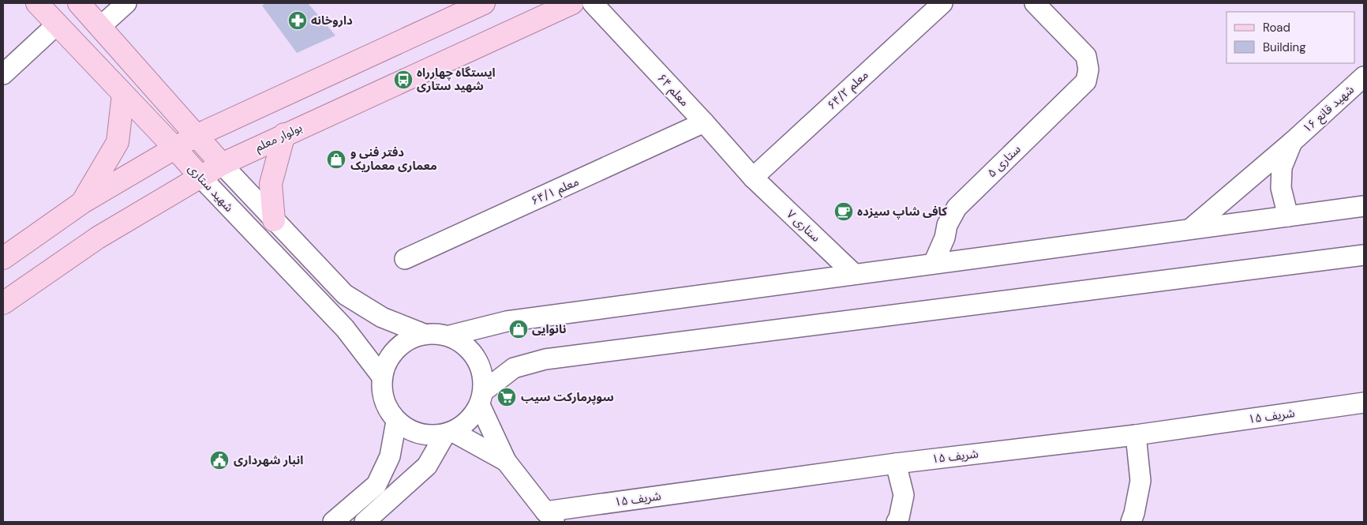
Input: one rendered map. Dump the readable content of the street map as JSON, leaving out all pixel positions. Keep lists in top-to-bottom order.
{
  "streets": {
    "main road": ["بولوار معلم", "شهید ستاری"],
    "street": [
      "معلم ۶۴",
      "معلم ۶۴/۲",
      "شهید قانع ۱۶",
      "ستاری ۵",
      "معلم ۶۴/۱",
      "ستاری ۷",
      "شریف ۱۵"
    ]
  },
  "crossings": [
    ["معلم ۶۴", "معلم ۶۴/۲"],
    ["معلم ۶۴", "معلم ۶۴/۱"],
    ["معلم ۶۴", "ستاری ۷"],
    ["معلم ۶۴/۲", "ستاری ۷"],
    ["بولوار معلم", "شهید ستاری"]
  ],
  "places": {
    "pharmacy": ["داروخانه"],
    "bus stop": ["ایستگاه چهارراه شهید ستاری"],
    "shop": ["دفتر فنی و معماری معماریک", "نانوایی"],
    "cafe": ["کافی شاپ سیزده"],
    "supermarket": ["سوپرمارکت سیب"],
    "public building": ["انبار شهرداری"]
  },
  "legend": ["Road", "Building"]
}
